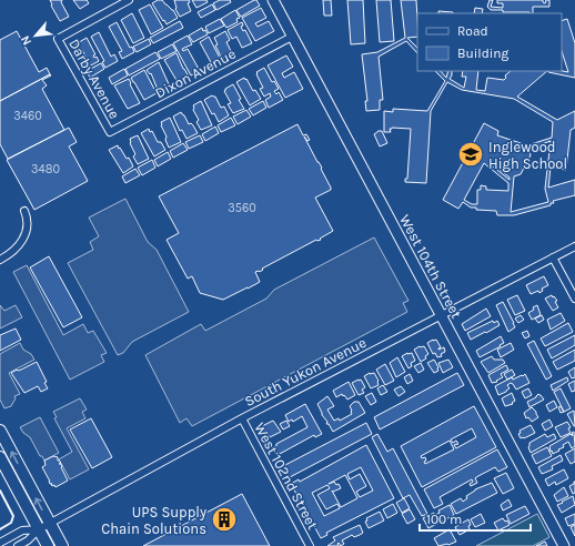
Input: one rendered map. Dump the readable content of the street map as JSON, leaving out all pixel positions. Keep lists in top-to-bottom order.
{
  "streets": {
    "street": [
      "Dixon Avenue",
      "Darby Avenue",
      "West 104th Street",
      "South Yukon Avenue",
      "West 102nd Street"
    ]
  },
  "crossings": [
    ["Dixon Avenue", "Darby Avenue"],
    ["Dixon Avenue", "West 104th Street"],
    ["West 104th Street", "South Yukon Avenue"],
    ["South Yukon Avenue", "West 102nd Street"]
  ],
  "places": {
    "school or university": ["Inglewood High School"],
    "building": ["UPS Supply Chain Solutions"]
  },
  "house_numbers": ["3460", "3480", "3560"],
  "legend": ["Road", "Building"],
  "scale_bar": "100 m",
  "north": "bottom left"
}
